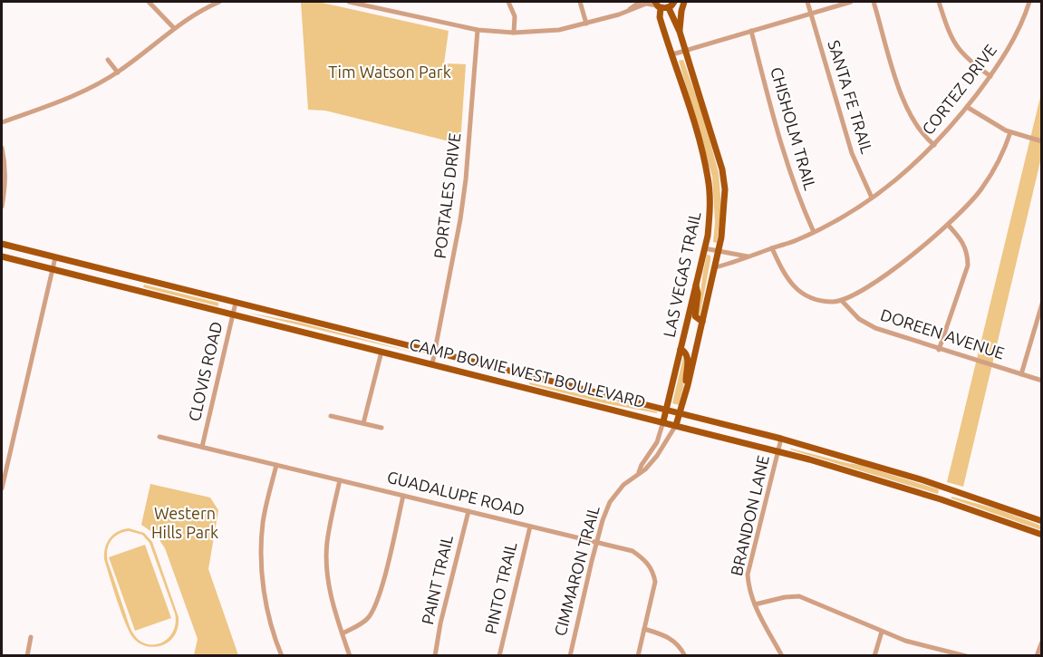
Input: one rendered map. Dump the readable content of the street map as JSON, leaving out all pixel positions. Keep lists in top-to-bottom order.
{
  "streets": {
    "main road": ["LAS VEGAS TRAIL", "CAMP BOWIE WEST BOULEVARD"],
    "street": [
      "CORTEZ DRIVE",
      "SANTA FE TRAIL",
      "CHISHOLM TRAIL",
      "PORTALES DRIVE",
      "DOREEN AVENUE",
      "CLOVIS ROAD",
      "GUADALUPE ROAD",
      "BRANDON LANE",
      "CIMMARON TRAIL",
      "PAINT TRAIL",
      "PINTO TRAIL"
    ]
  },
  "crossings": [
    ["CORTEZ DRIVE", "SANTA FE TRAIL"],
    ["CORTEZ DRIVE", "CHISHOLM TRAIL"],
    ["CORTEZ DRIVE", "LAS VEGAS TRAIL"],
    ["PORTALES DRIVE", "CAMP BOWIE WEST BOULEVARD"],
    ["LAS VEGAS TRAIL", "CAMP BOWIE WEST BOULEVARD"],
    ["LAS VEGAS TRAIL", "CIMMARON TRAIL"],
    ["CLOVIS ROAD", "CAMP BOWIE WEST BOULEVARD"],
    ["CLOVIS ROAD", "GUADALUPE ROAD"],
    ["CAMP BOWIE WEST BOULEVARD", "BRANDON LANE"],
    ["CAMP BOWIE WEST BOULEVARD", "CIMMARON TRAIL"],
    ["GUADALUPE ROAD", "CIMMARON TRAIL"],
    ["GUADALUPE ROAD", "PAINT TRAIL"],
    ["GUADALUPE ROAD", "PINTO TRAIL"]
  ],
  "parks": ["Tim Watson Park", "Western Hills Park"]
}
